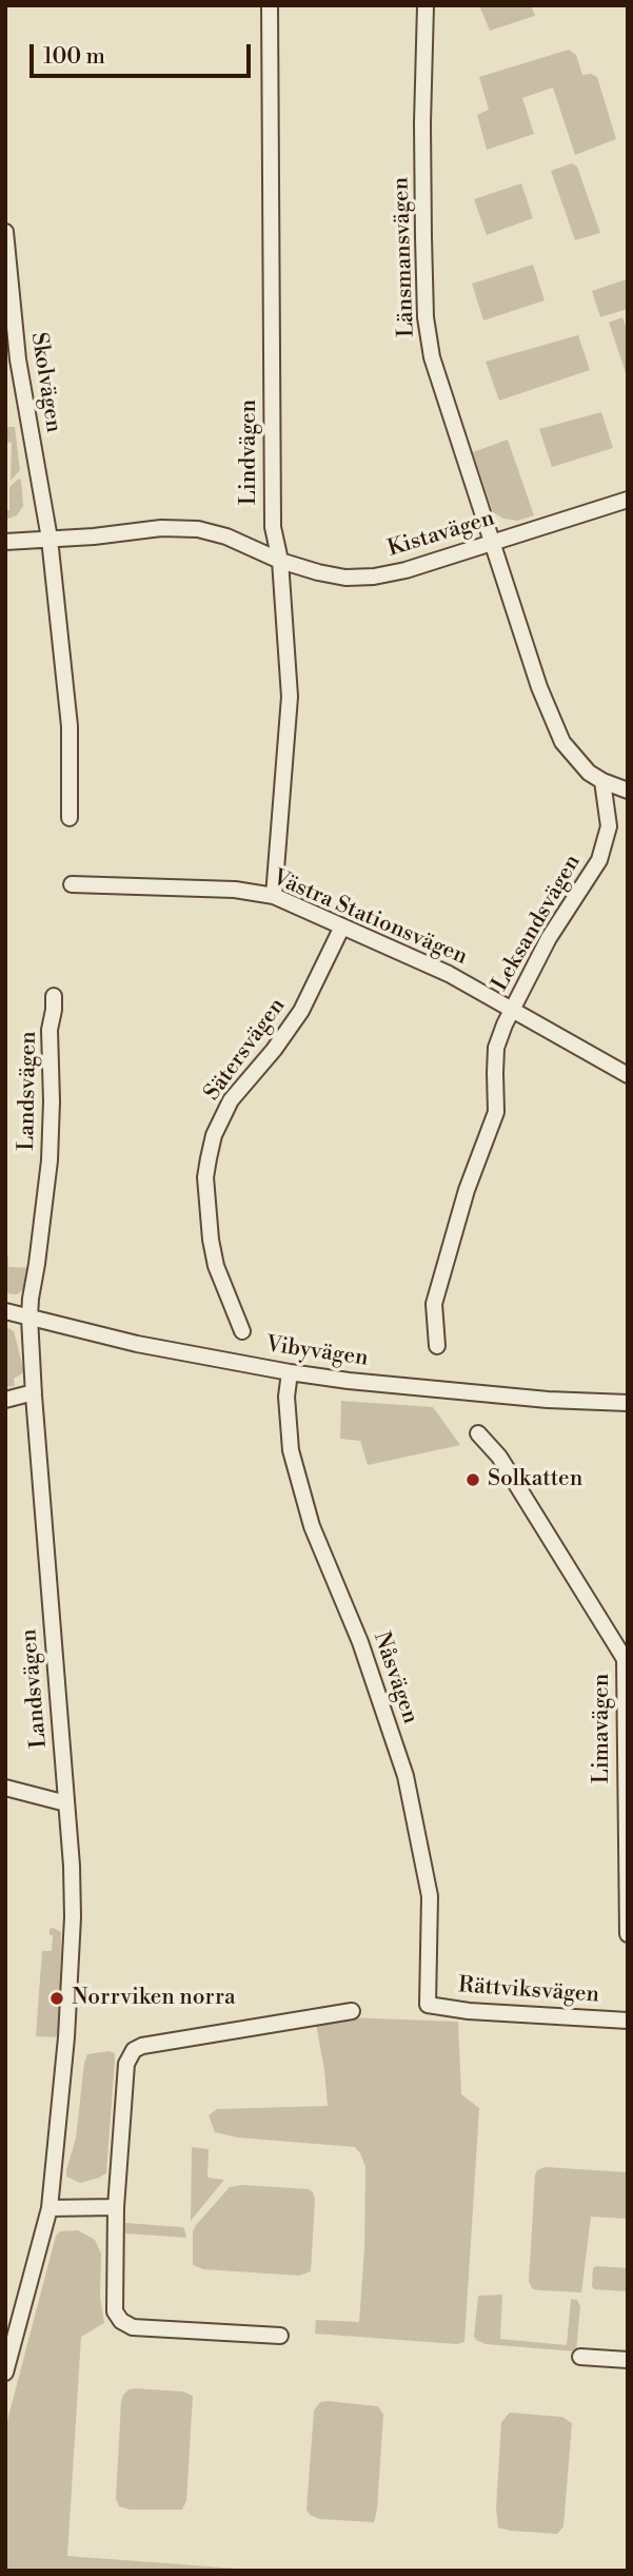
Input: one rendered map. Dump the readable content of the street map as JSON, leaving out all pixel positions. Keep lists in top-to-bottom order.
{
  "streets": {
    "street": [
      "Länsmansvägen",
      "Skolvägen",
      "Lindvägen",
      "Kistavägen",
      "Västra Stationsvägen",
      "Leksandsvägen",
      "Sätersvägen",
      "Landsvägen",
      "Vibyvägen",
      "Nåsvägen",
      "Limavägen",
      "Rättviksvägen"
    ]
  },
  "crossings": [
    ["Länsmansvägen", "Kistavägen"],
    ["Skolvägen", "Kistavägen"],
    ["Lindvägen", "Kistavägen"],
    ["Lindvägen", "Västra Stationsvägen"],
    ["Västra Stationsvägen", "Leksandsvägen"],
    ["Västra Stationsvägen", "Sätersvägen"],
    ["Landsvägen", "Vibyvägen"],
    ["Vibyvägen", "Nåsvägen"],
    ["Nåsvägen", "Rättviksvägen"]
  ],
  "places": ["Solkatten", "Norrviken norra"],
  "scale_bar": "100 m"
}
